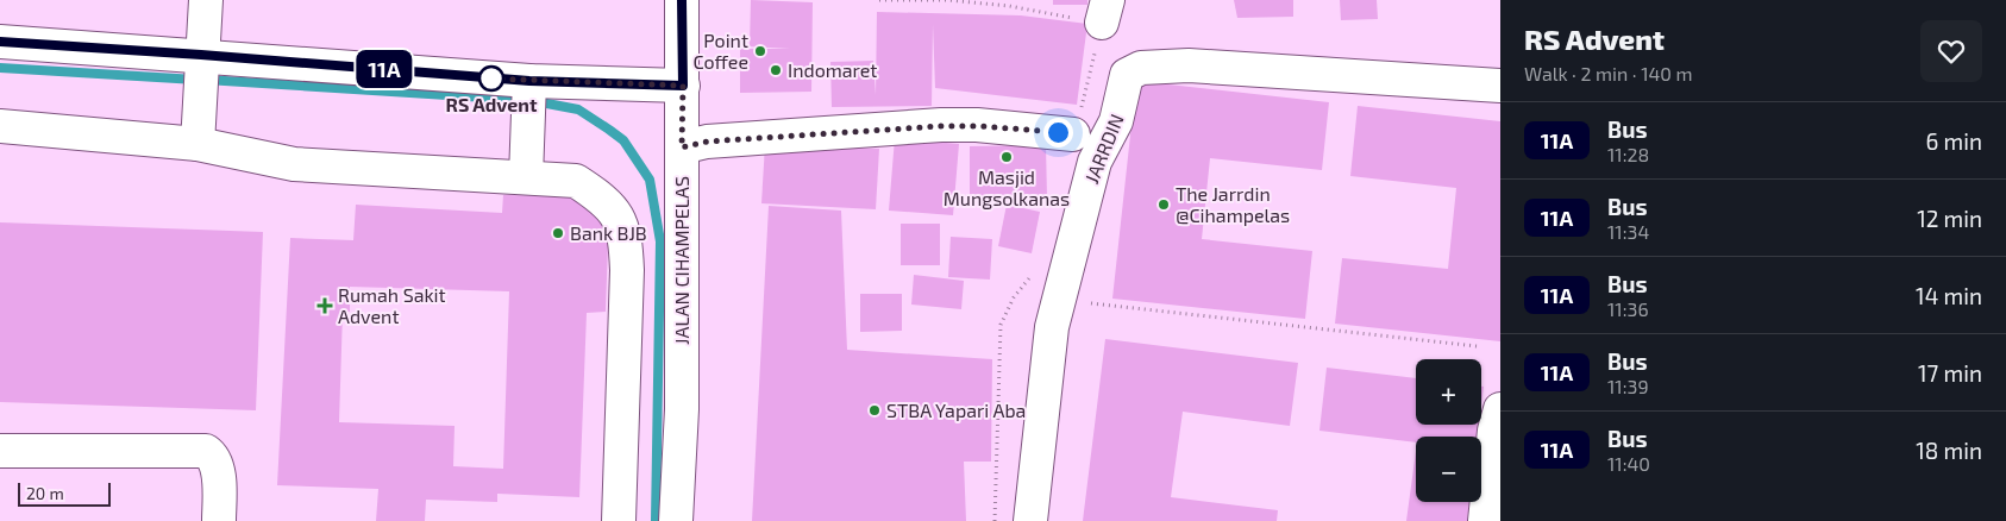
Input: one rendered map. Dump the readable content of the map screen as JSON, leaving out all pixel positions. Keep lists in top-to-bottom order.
{
  "streets": {
    "street": ["JARRDIN", "JALAN CIHAMPELAS"]
  },
  "places": {
    "other": [
      "Point Coffee",
      "Indomaret",
      "RS Advent",
      "Masjid Mungsolkanas",
      "The Jarrdin @Cihampelas",
      "Bank BJB",
      "STBA Yapari Aba"
    ],
    "health": ["Rumah Sakit Advent"]
  },
  "lines": ["bus line 11A"],
  "scale_bar": "20 m",
  "page": {
    "on_map": "11A",
    "heading": ["RS Advent", "Walk · 2 min · 140 m"],
    "list": [
      {
        "mark": "11A",
        "name": "Bus",
        "note": "11:28",
        "value": "6 min"
      },
      {
        "mark": "11A",
        "name": "Bus",
        "note": "11:34",
        "value": "12 min"
      },
      {
        "mark": "11A",
        "name": "Bus",
        "note": "11:36",
        "value": "14 min"
      },
      {
        "mark": "11A",
        "name": "Bus",
        "note": "11:39",
        "value": "17 min"
      },
      {
        "mark": "11A",
        "name": "Bus",
        "note": "11:40",
        "value": "18 min"
      }
    ],
    "map_buttons": ["+", "−"],
    "scale": "20 m"
  }
}
